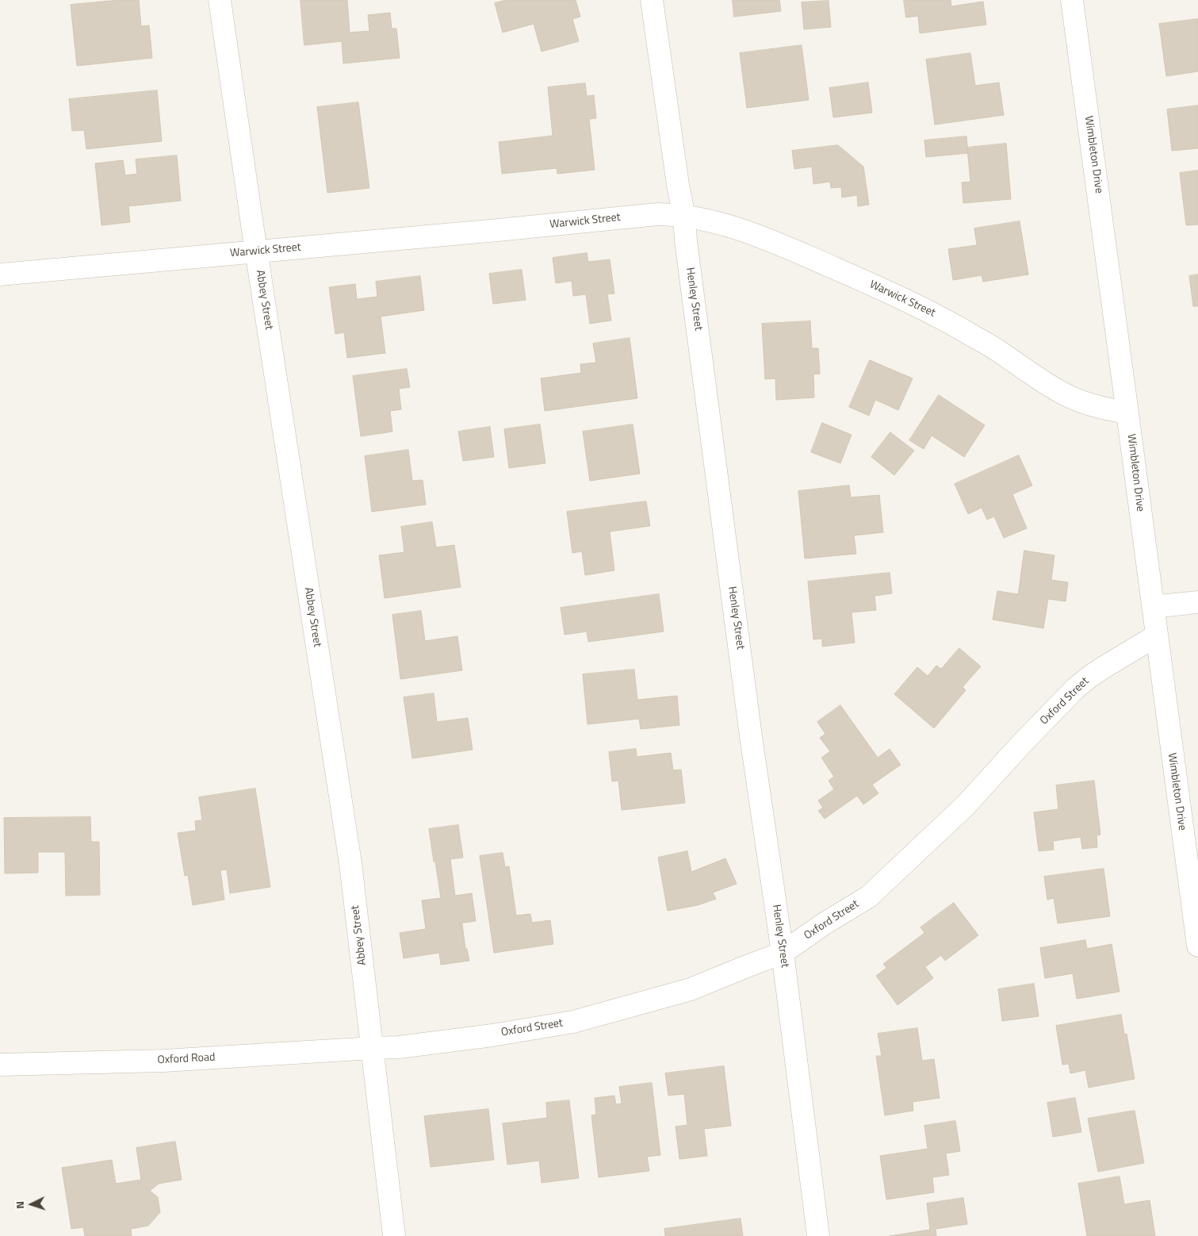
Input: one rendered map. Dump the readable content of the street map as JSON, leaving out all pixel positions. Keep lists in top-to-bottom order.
{
  "streets": {
    "street": [
      "Wimbleton Drive",
      "Warwick Street",
      "Henley Street",
      "Abbey Street",
      "Oxford Street",
      "Oxford Road"
    ]
  },
  "crossings": [
    ["Wimbleton Drive", "Warwick Street"],
    ["Wimbleton Drive", "Oxford Street"],
    ["Warwick Street", "Henley Street"],
    ["Warwick Street", "Abbey Street"],
    ["Henley Street", "Oxford Street"],
    ["Abbey Street", "Oxford Street"],
    ["Abbey Street", "Oxford Road"],
    ["Oxford Street", "Oxford Road"]
  ],
  "north": "left"
}
